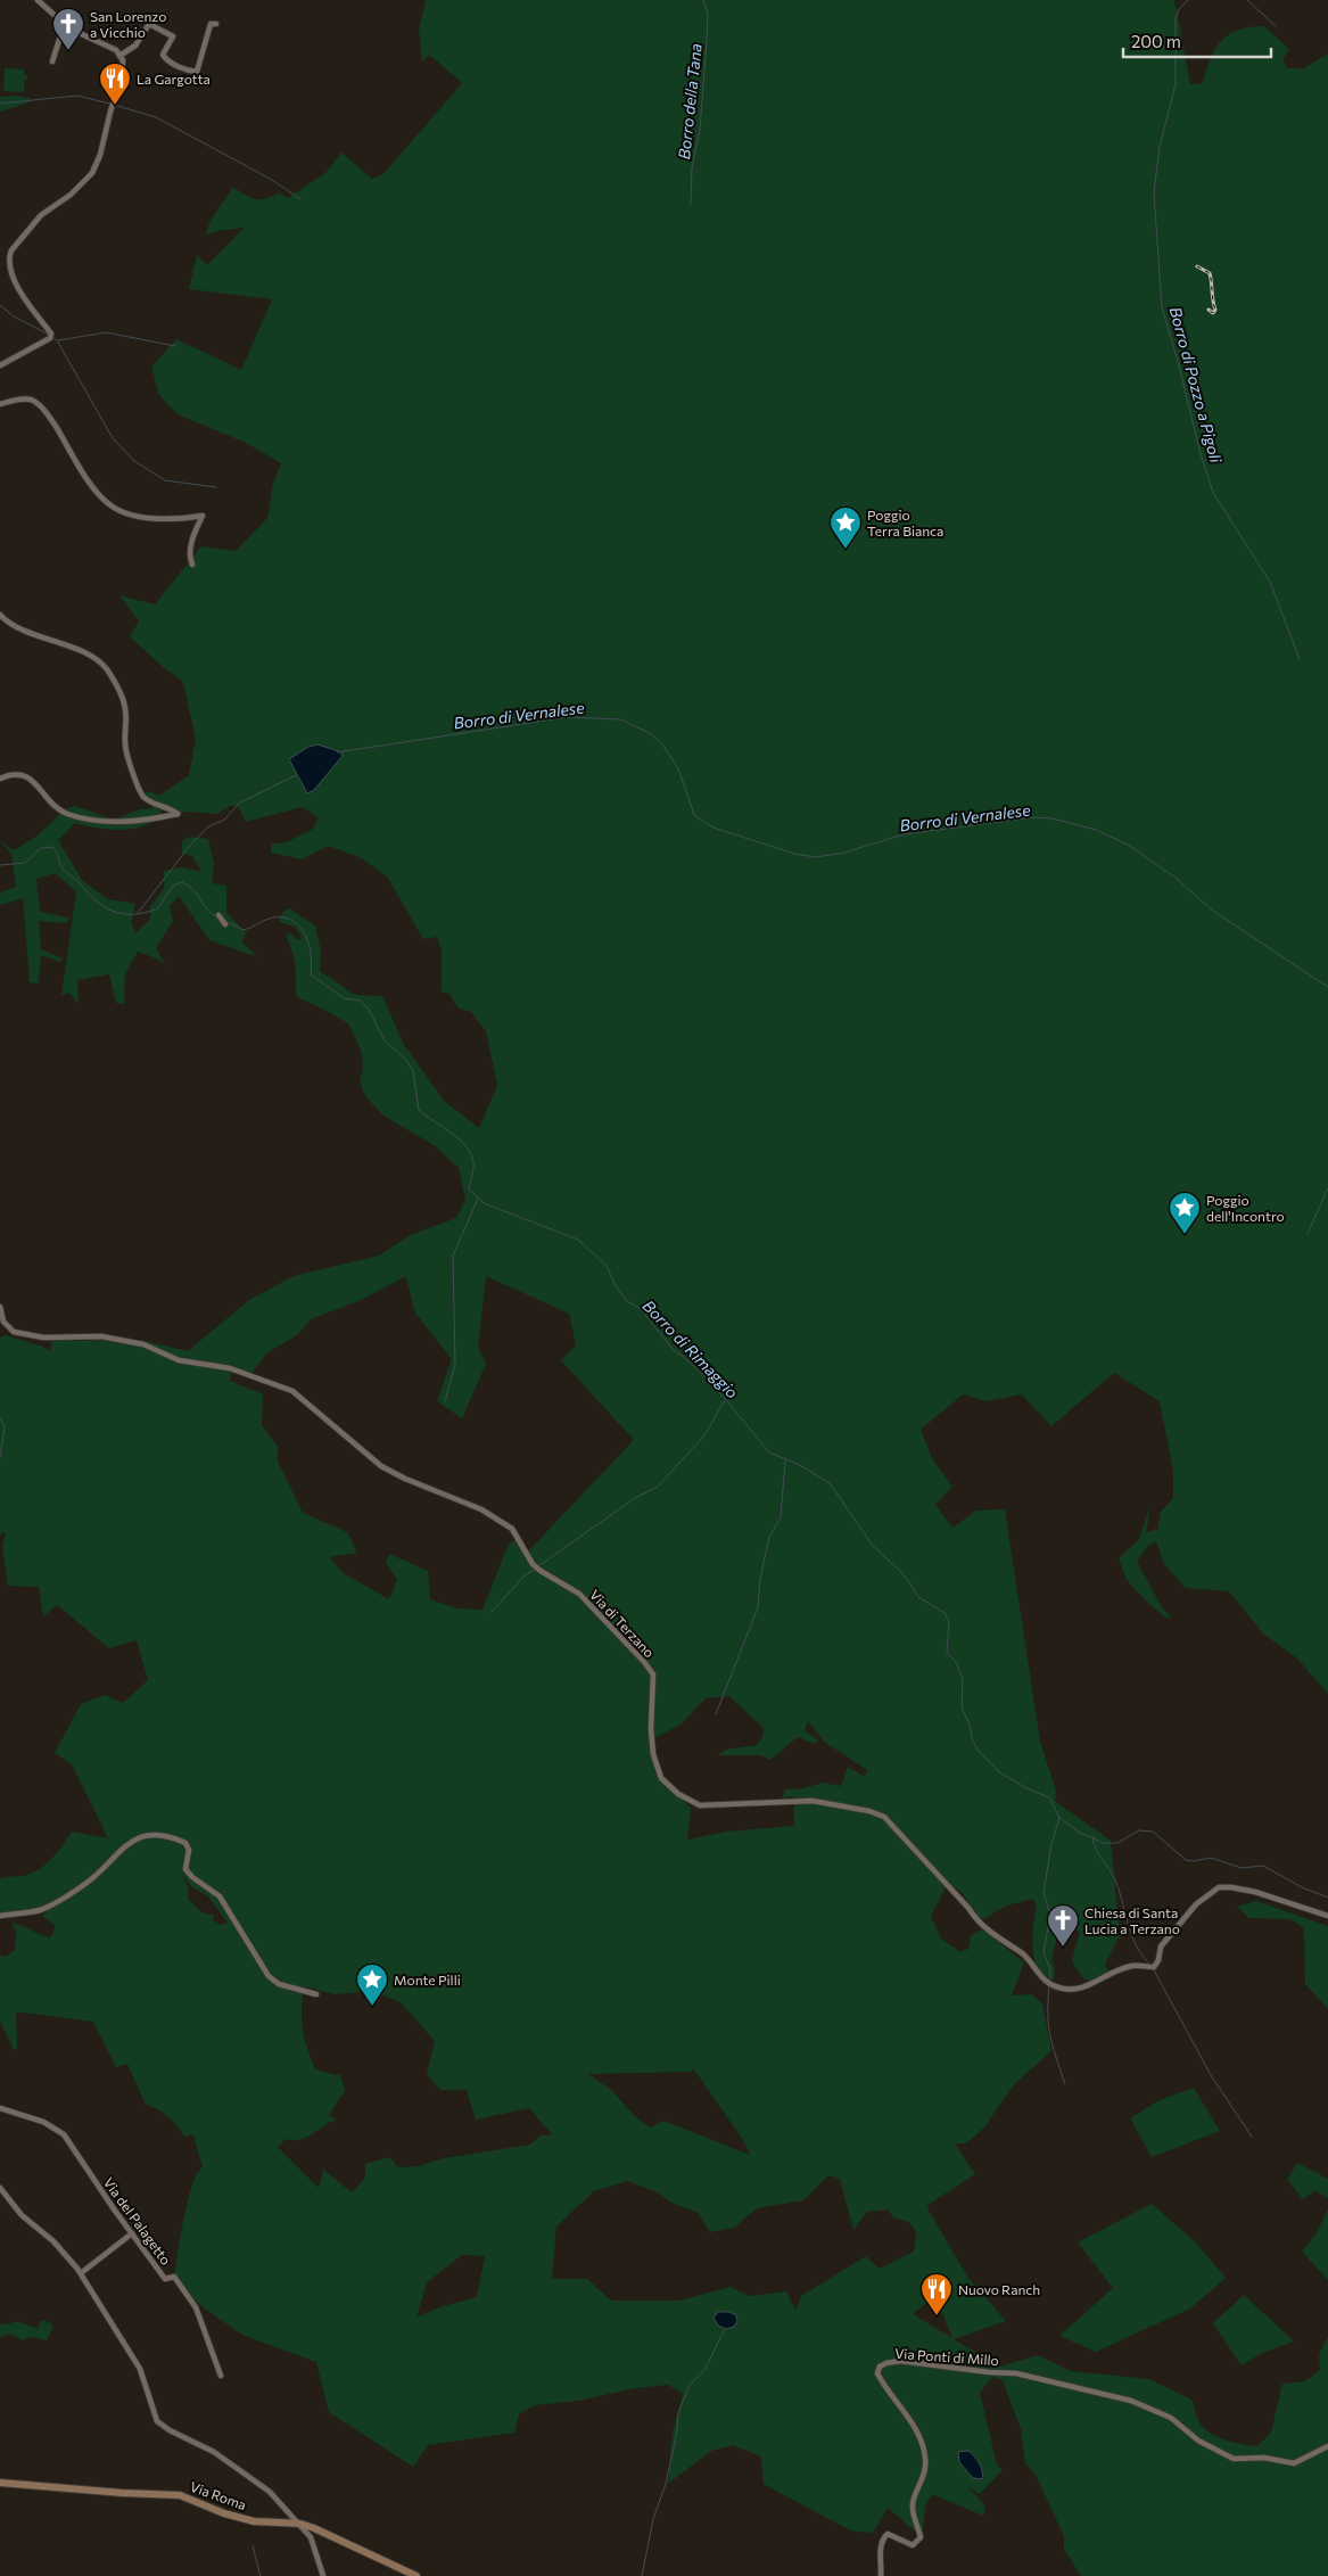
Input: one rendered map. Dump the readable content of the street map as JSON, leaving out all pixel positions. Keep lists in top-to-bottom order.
{
  "streets": {
    "main road": ["Via Roma"],
    "street": ["Via di Terzano", "Via del Palagetto", "Via Ponti di Millo"]
  },
  "water": [
    "Borro della Tana",
    "Borro di Pozzo a Pigoli",
    "Borro di Vernalese",
    "Borro di Rimaggio"
  ],
  "places": {
    "church": ["San Lorenzo a Vicchio", "Chiesa di Santa Lucia a Terzano"],
    "restaurant": ["La Gargotta", "Nuovo Ranch"],
    "place": ["Poggio Terra Bianca", "Poggio dell'Incontro", "Monte Pilli"]
  },
  "scale_bar": "200 m"
}
